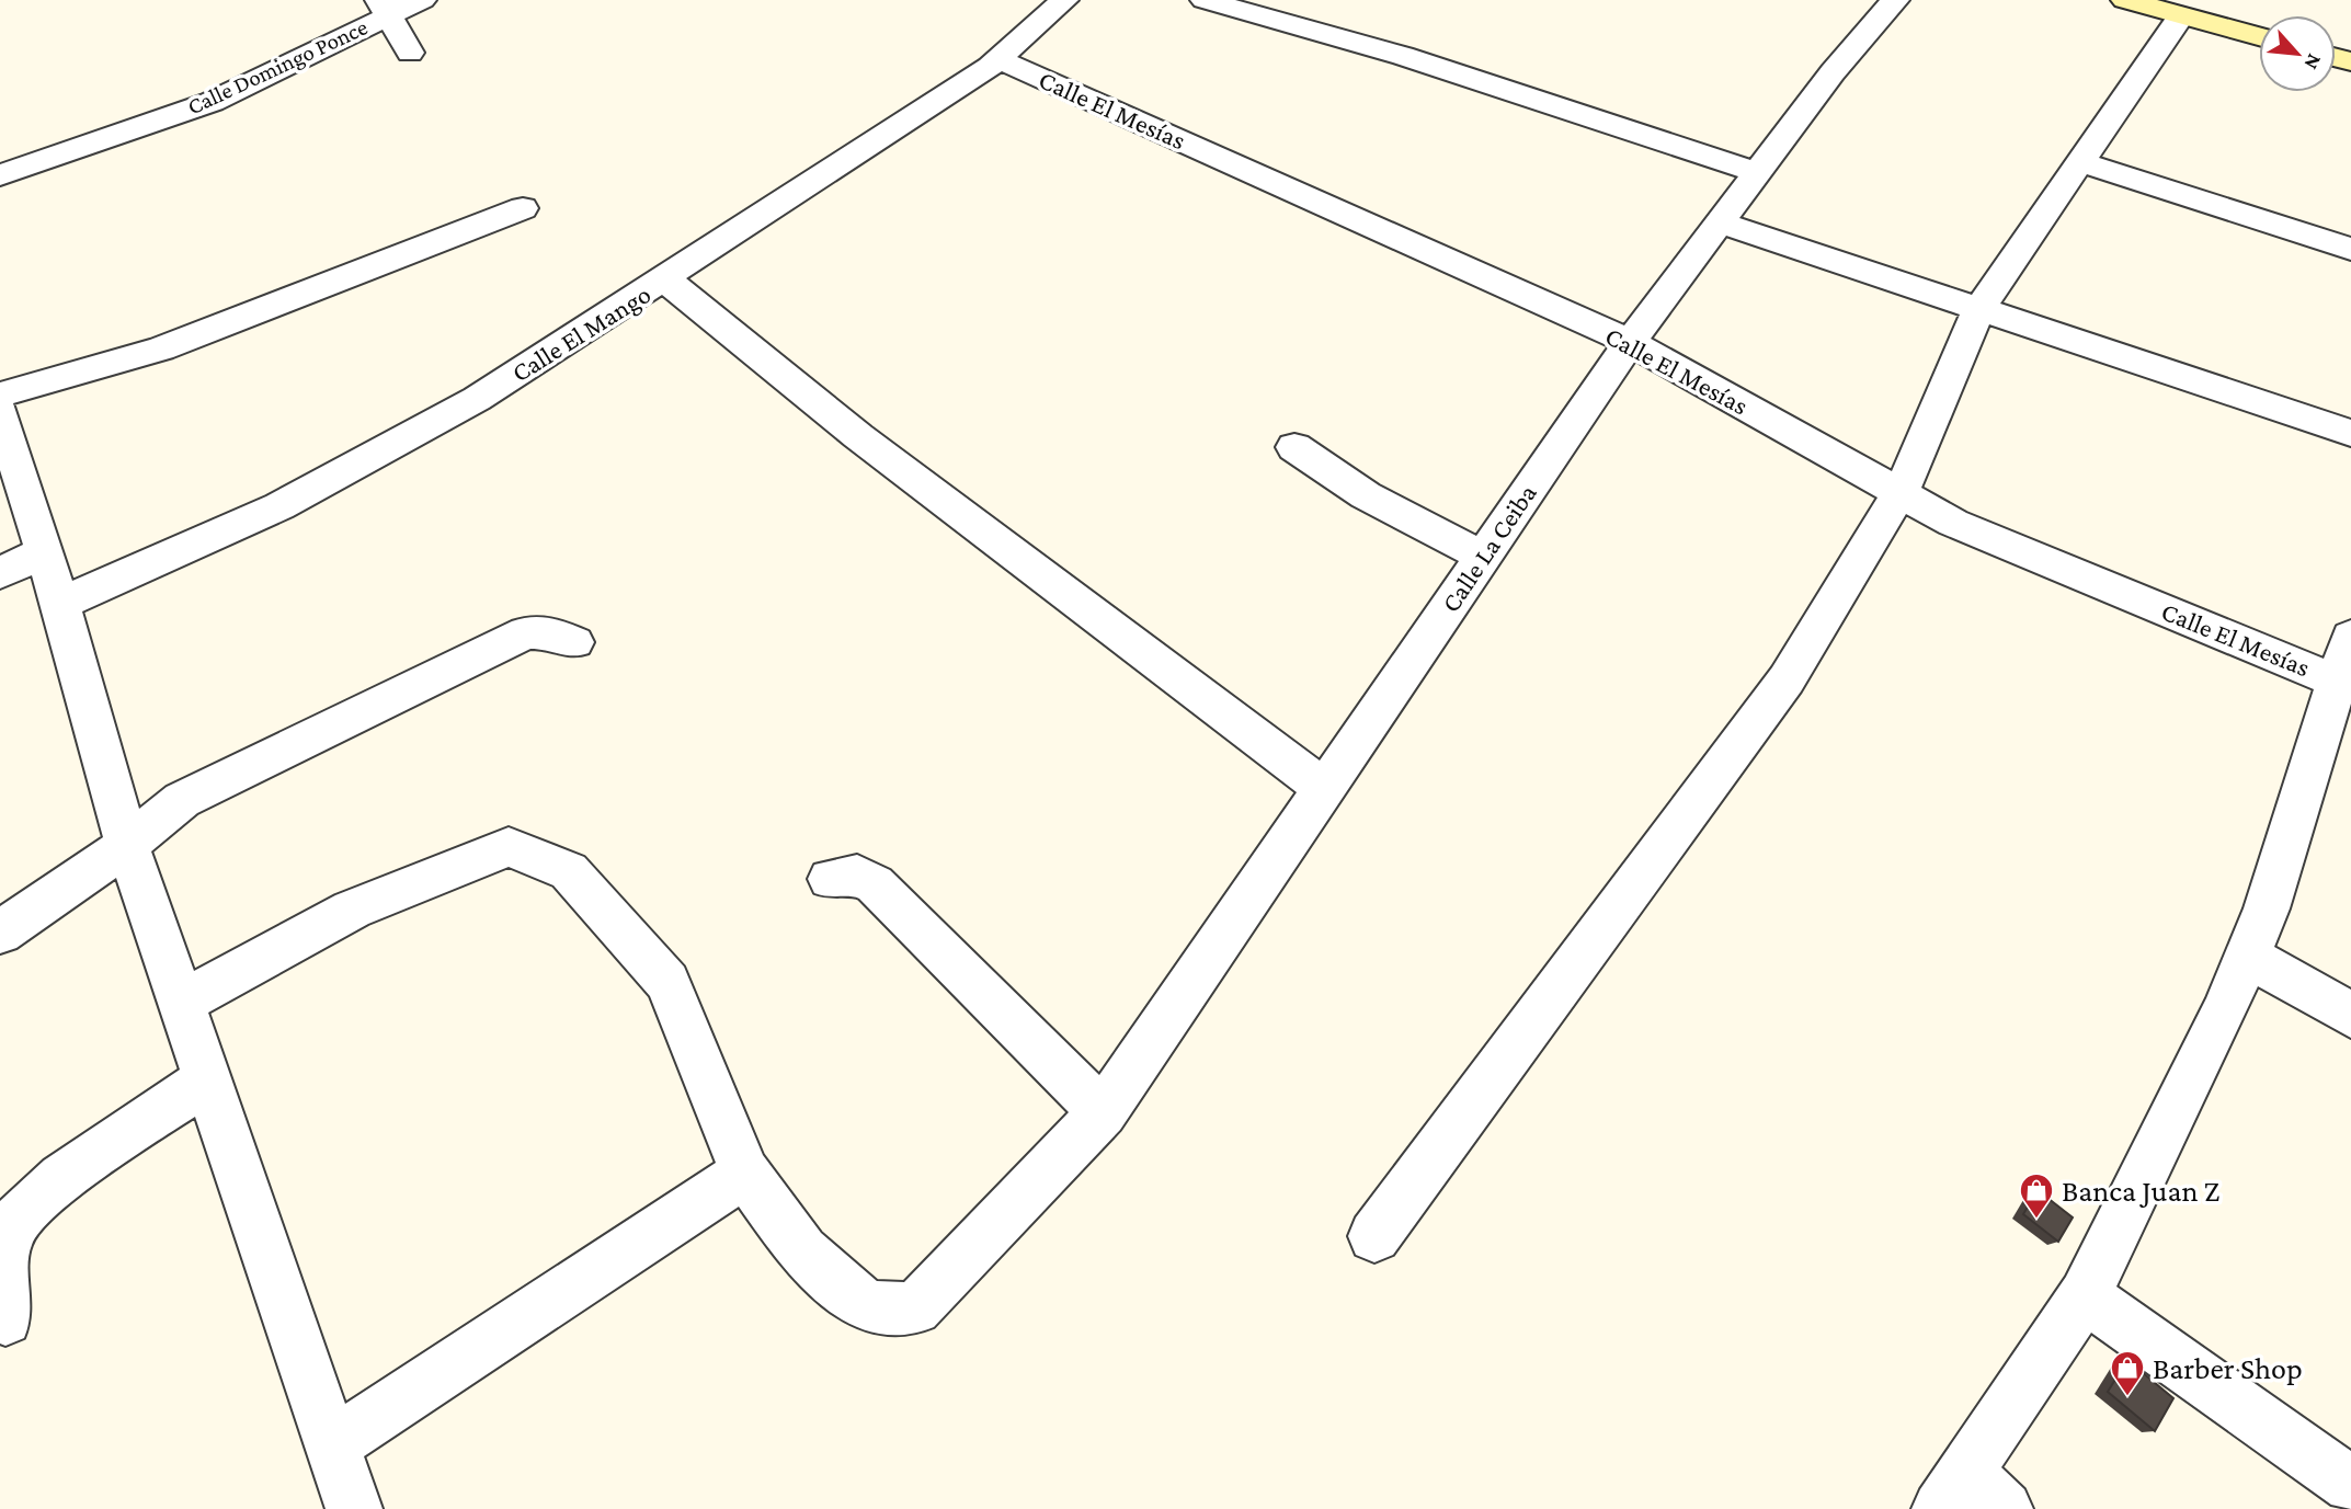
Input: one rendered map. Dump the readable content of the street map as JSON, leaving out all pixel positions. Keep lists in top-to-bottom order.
{
  "streets": {
    "street": [
      "Calle Domingo Ponce",
      "Calle El Mesías",
      "Calle El Mango",
      "Calle La Ceiba"
    ]
  },
  "crossings": [
    ["Calle El Mesías", "Calle El Mango"],
    ["Calle El Mesías", "Calle La Ceiba"]
  ],
  "places": {
    "shop": ["Banca Juan Z", "Barber Shop"]
  },
  "north": "bottom right"
}
